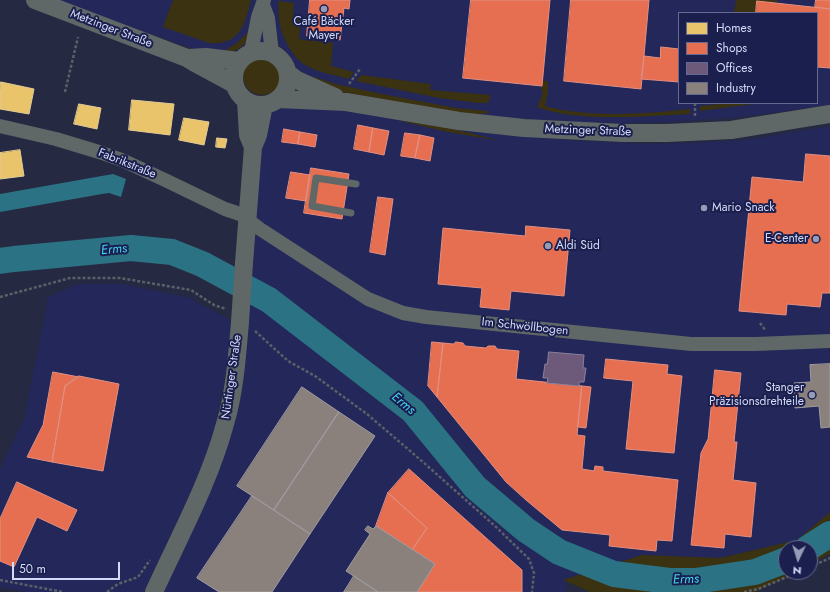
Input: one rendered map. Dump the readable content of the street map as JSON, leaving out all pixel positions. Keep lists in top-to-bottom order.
{
  "streets": {
    "street": [
      "Metzinger Straße",
      "Fabrikstraße",
      "Im Schwöllbogen",
      "Nürtinger Straße"
    ]
  },
  "crossings": [
    ["Metzinger Straße", "Nürtinger Straße"],
    ["Fabrikstraße", "Im Schwöllbogen"],
    ["Fabrikstraße", "Nürtinger Straße"],
    ["Im Schwöllbogen", "Nürtinger Straße"]
  ],
  "water": ["Erms"],
  "places": [
    "Café Bäcker Mayer",
    "Mario Snack",
    "E-Center",
    "Aldi Süd",
    "Stanger Präzisionsdrehteile"
  ],
  "legend": [
    "Homes",
    "Shops",
    "Offices",
    "Industry"
  ],
  "scale_bar": "50 m",
  "north": "bottom"
}
